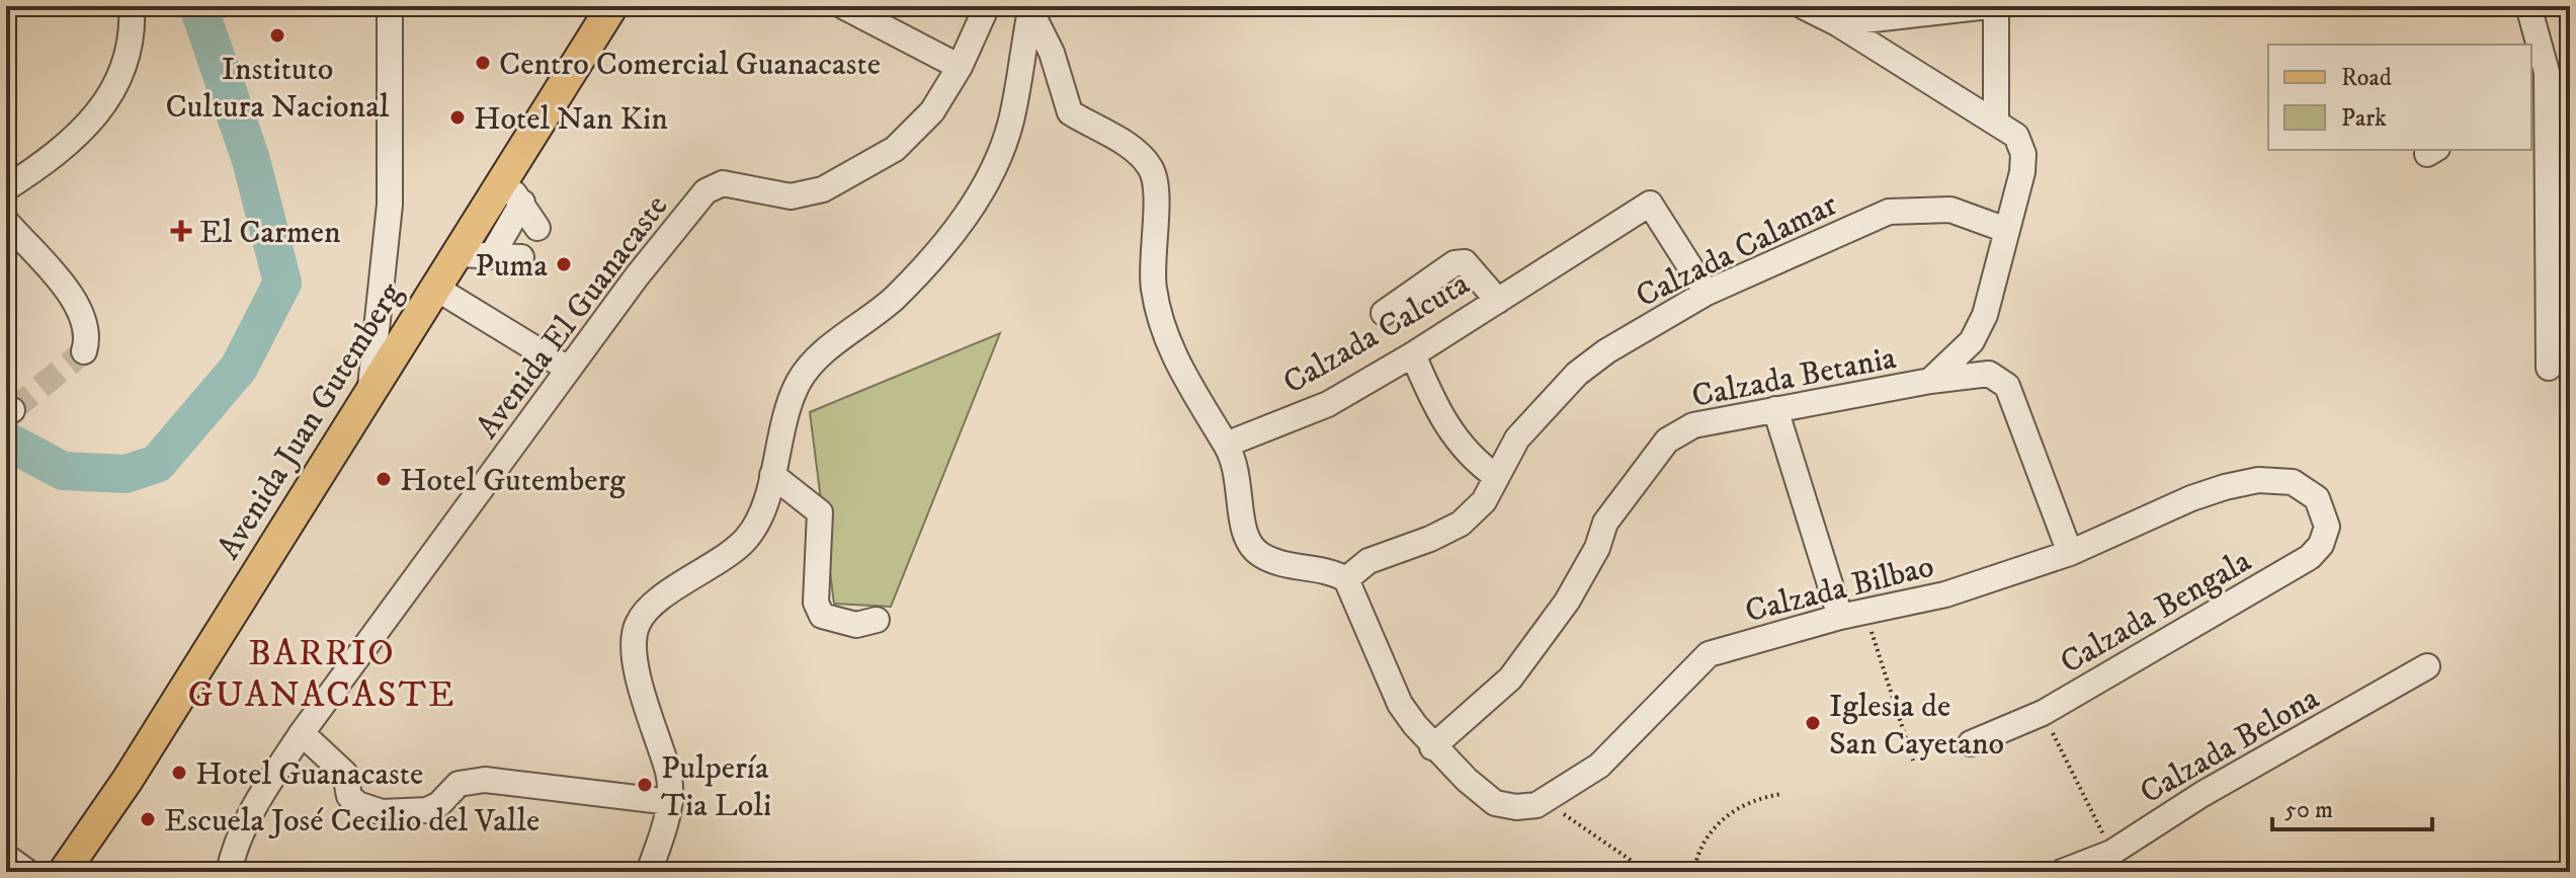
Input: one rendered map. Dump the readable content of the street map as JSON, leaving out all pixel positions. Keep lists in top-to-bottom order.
{
  "streets": {
    "main road": ["Avenida Juan Gutemberg"],
    "street": [
      "Calzada Calamar",
      "Avenida El Guanacaste",
      "Calzada Calcuta",
      "Calzada Betania",
      "Calzada Bilbao",
      "Calzada Bengala",
      "Calzada Belona"
    ]
  },
  "crossings": [
    ["Calzada Calamar", "Calzada Calcuta"],
    ["Calzada Calamar", "Calzada Betania"],
    ["Calzada Calamar", "Calzada Bilbao"],
    ["Calzada Betania", "Calzada Bilbao"],
    ["Calzada Bilbao", "Calzada Bengala"]
  ],
  "districts": ["BARRIO GUANACASTE"],
  "places": {
    "other": [
      "Instituto Cultura Nacional",
      "Centro Comercial Guanacaste",
      "Hotel Nan Kin",
      "Puma",
      "Hotel Gutemberg",
      "Iglesia de San Cayetano",
      "Hotel Guanacaste",
      "Pulpería Tia Loli",
      "Escuela José Cecilio del Valle"
    ],
    "health": ["El Carmen"]
  },
  "legend": ["Road", "Park"],
  "scale_bar": "50 m"
}
